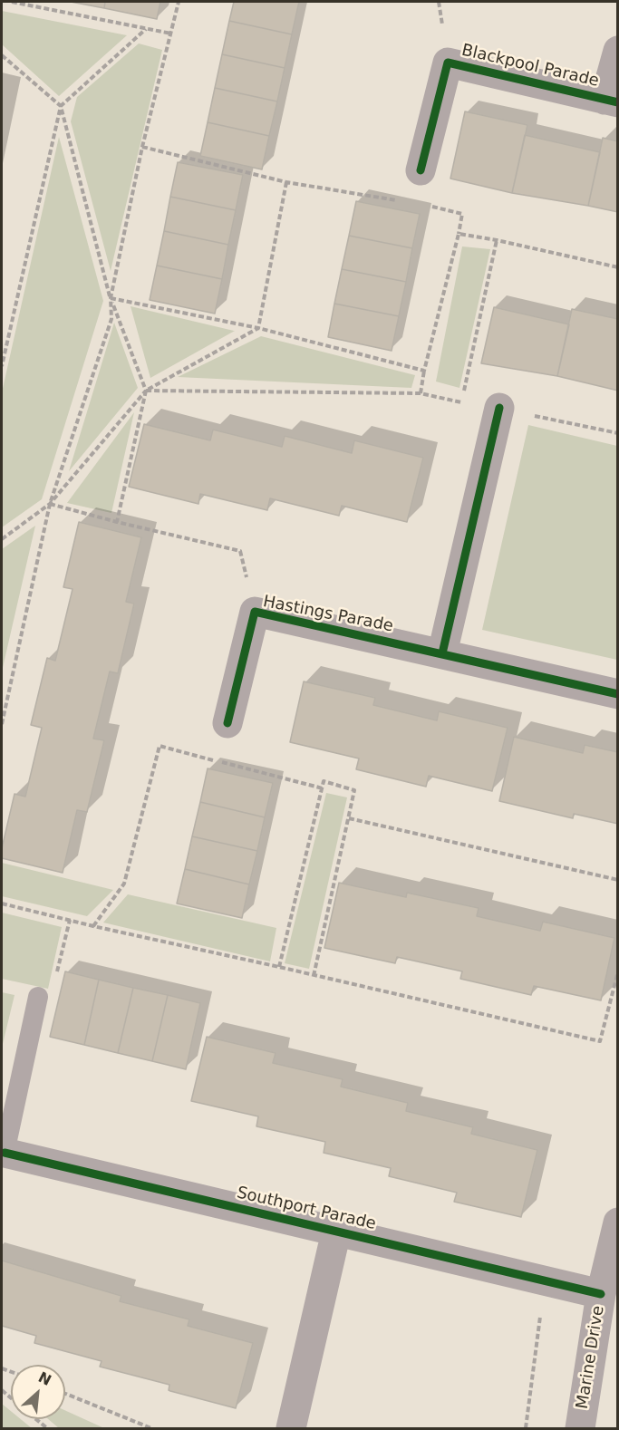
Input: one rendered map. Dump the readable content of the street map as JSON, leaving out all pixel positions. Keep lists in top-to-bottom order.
{
  "streets": {
    "street": [
      "Blackpool Parade",
      "Hastings Parade",
      "Southport Parade",
      "Marine Drive"
    ]
  },
  "crossings": [
    ["Southport Parade", "Marine Drive"]
  ],
  "north": "top right"
}
